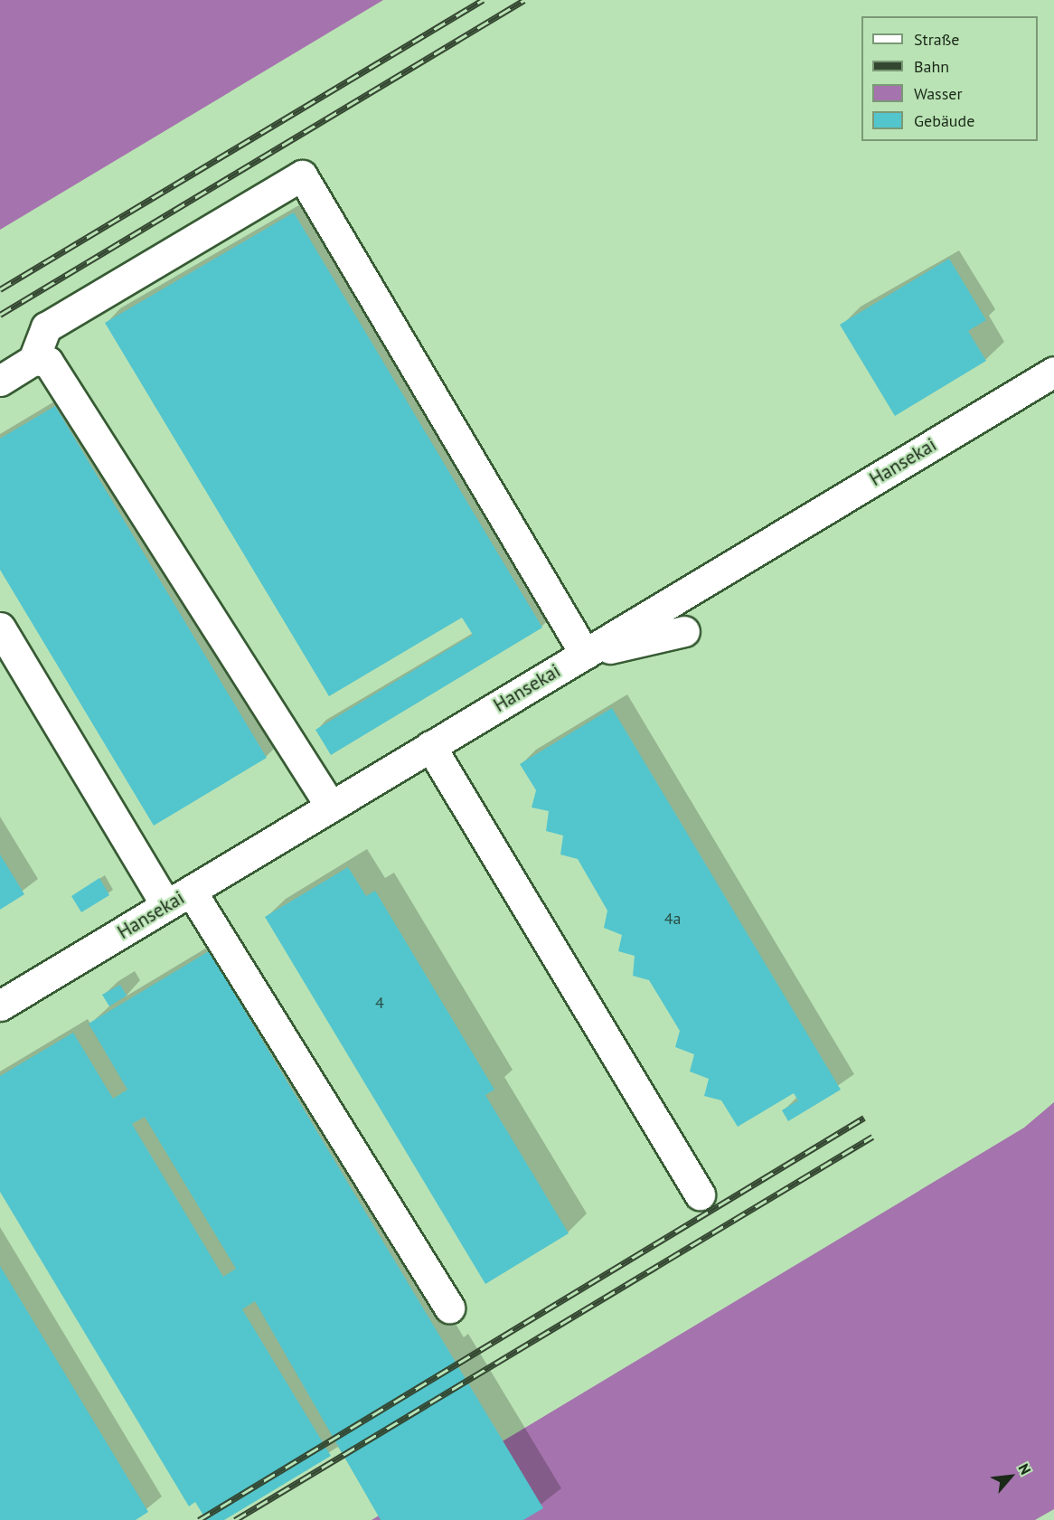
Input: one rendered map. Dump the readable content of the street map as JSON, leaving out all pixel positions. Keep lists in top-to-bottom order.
{
  "streets": {
    "lane": ["Hansekai"]
  },
  "house_numbers": ["4a", "4"],
  "legend": [
    "Straße",
    "Bahn",
    "Wasser",
    "Gebäude"
  ],
  "north": "top right"
}
